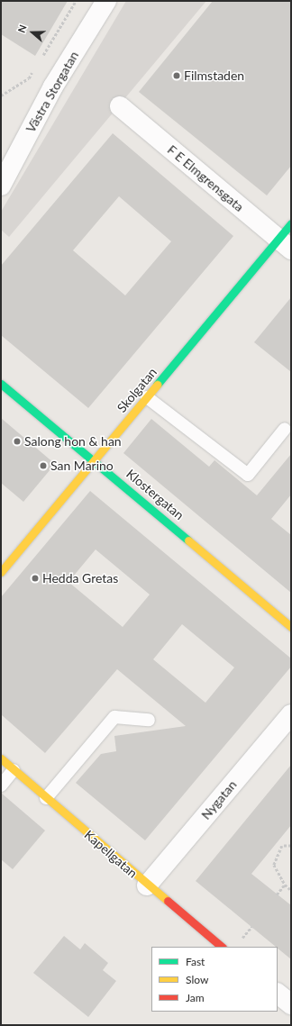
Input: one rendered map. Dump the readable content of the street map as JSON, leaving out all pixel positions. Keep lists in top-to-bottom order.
{
  "streets": {
    "street": [
      "Västra Storgatan",
      "F E Elmgrensgata",
      "Skolgatan",
      "Klostergatan",
      "Nygatan",
      "Kapellgatan"
    ]
  },
  "crossings": [
    ["F E Elmgrensgata", "Skolgatan"],
    ["Skolgatan", "Klostergatan"],
    ["Nygatan", "Kapellgatan"]
  ],
  "places": [
    "Filmstaden",
    "Salong hon & han",
    "San Marino",
    "Hedda Gretas"
  ],
  "legend": ["Fast", "Slow", "Jam"],
  "north": "left"
}
